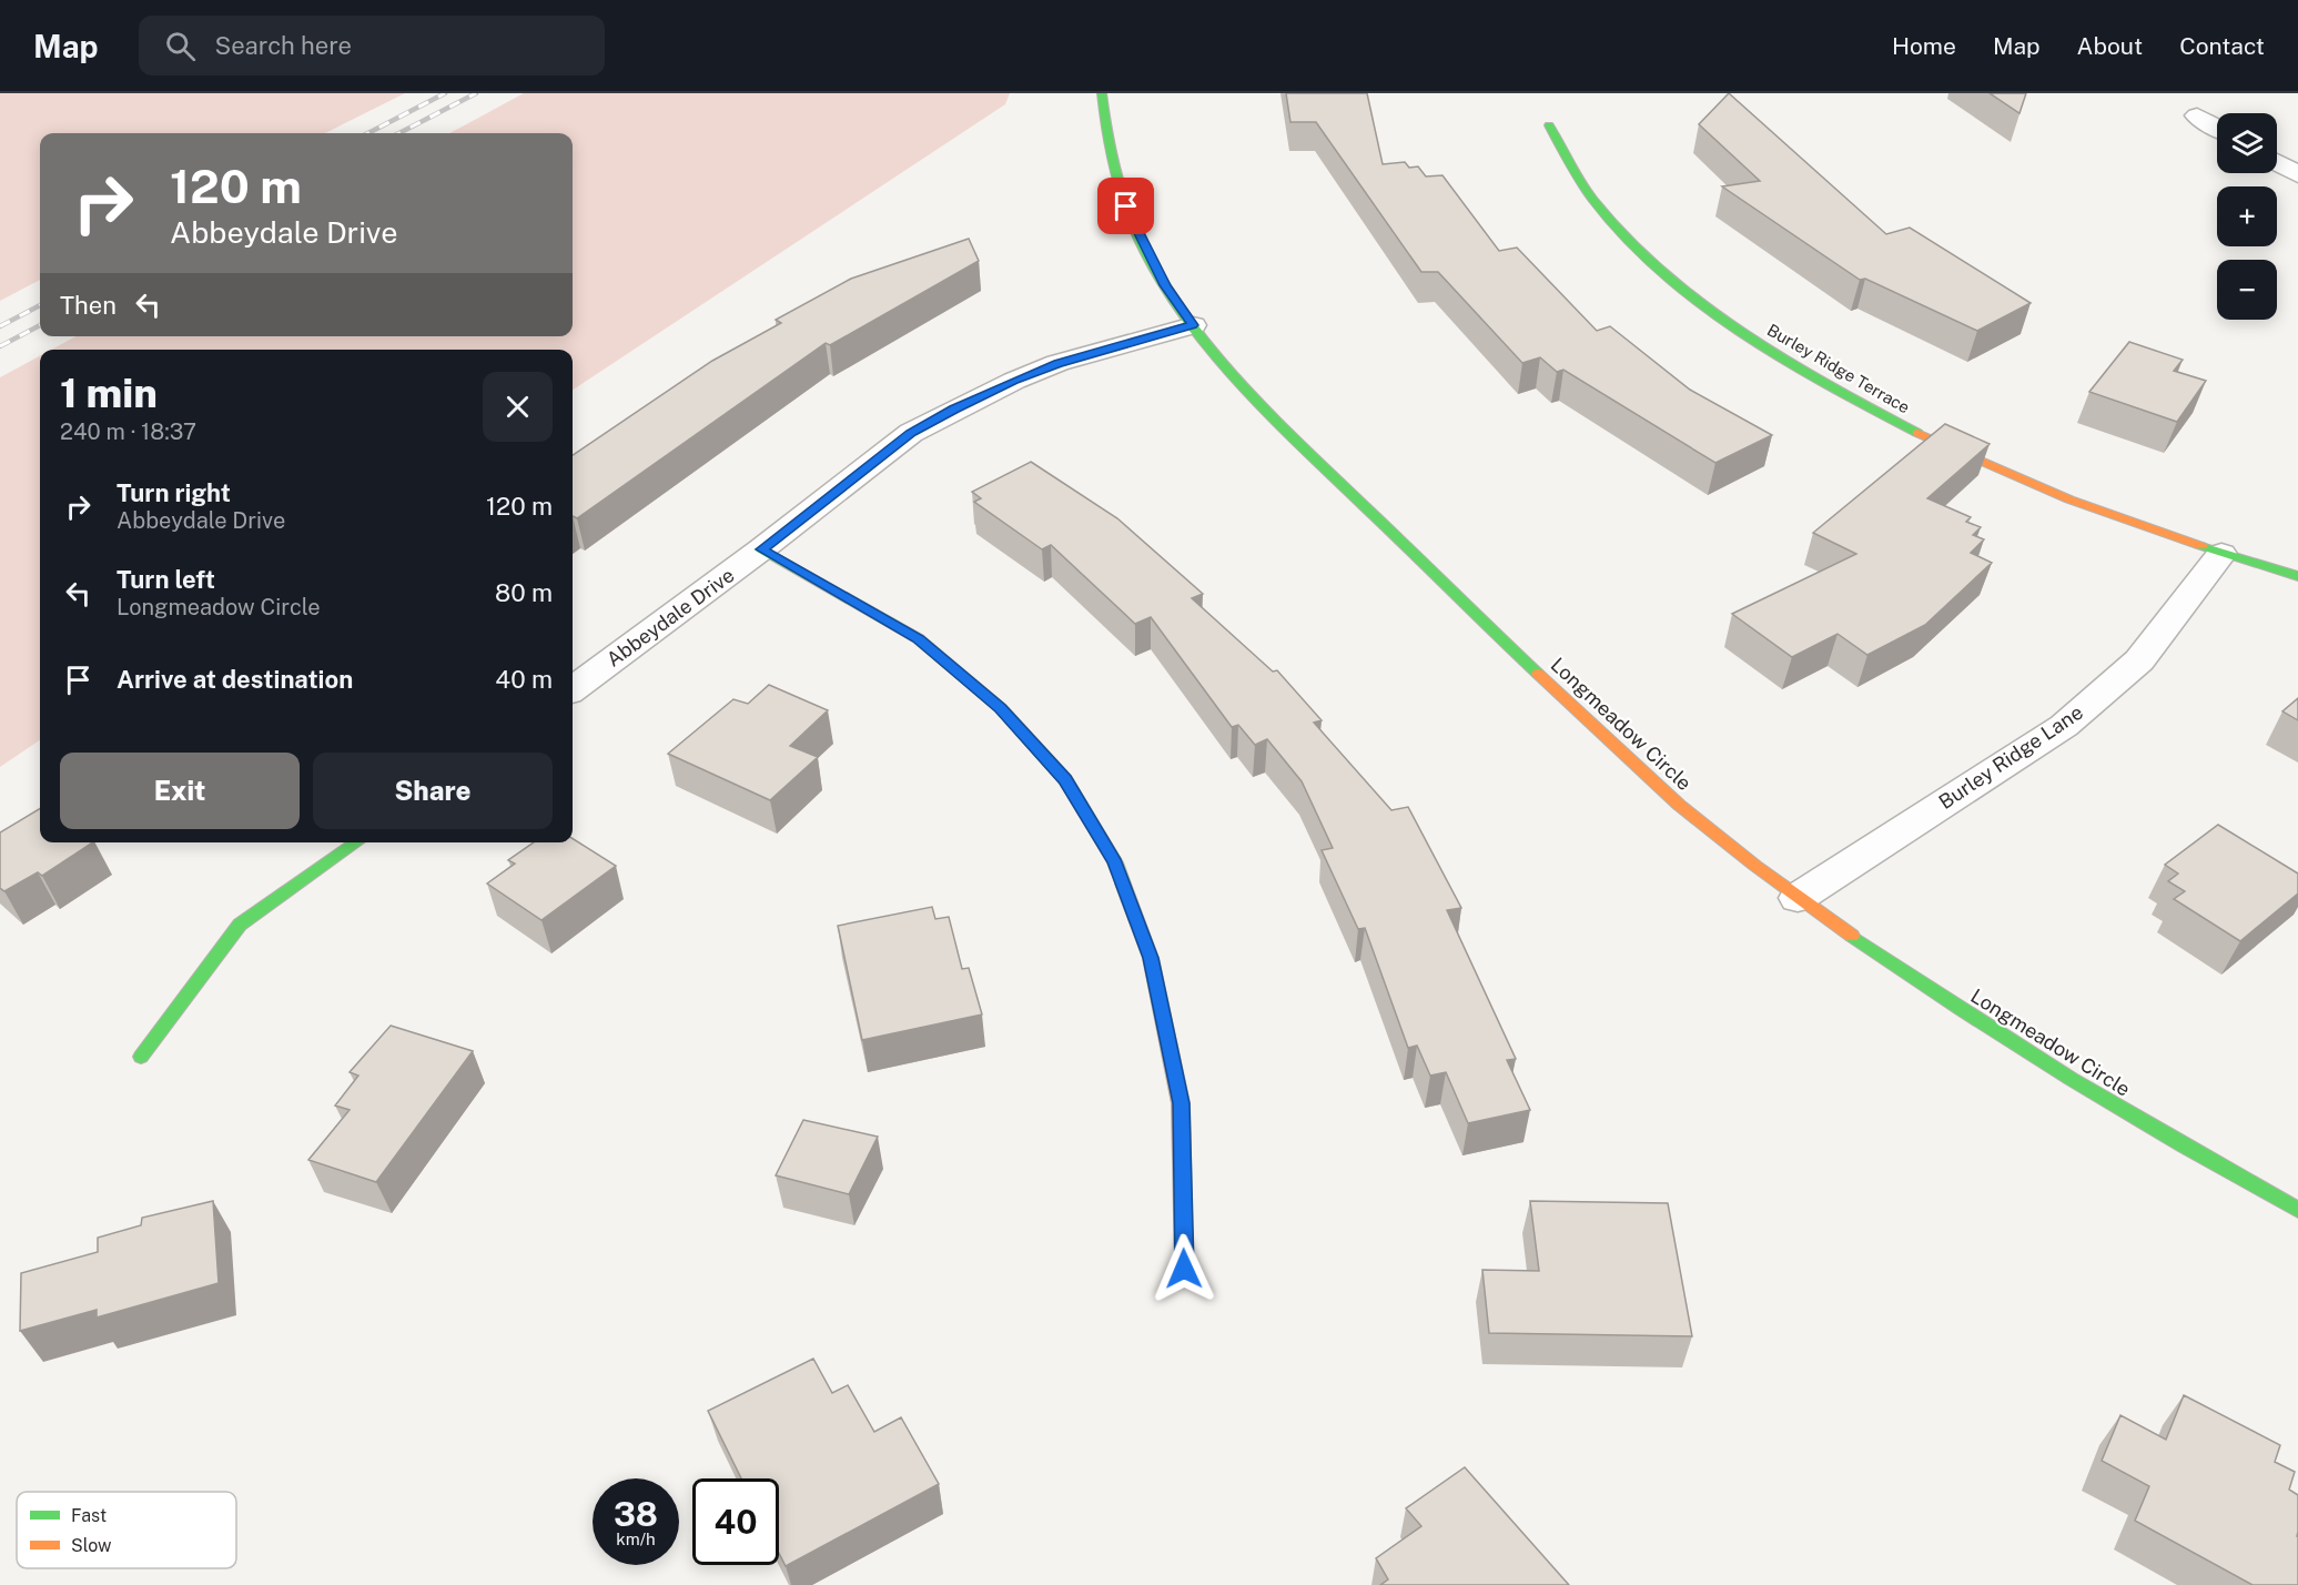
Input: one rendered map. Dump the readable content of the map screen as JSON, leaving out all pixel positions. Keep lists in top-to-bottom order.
{
  "streets": {
    "street": [
      "Burley Ridge Terrace",
      "Abbeydale Drive",
      "Longmeadow Circle",
      "Burley Ridge Lane"
    ]
  },
  "crossings": [
    ["Burley Ridge Terrace", "Burley Ridge Lane"],
    ["Abbeydale Drive", "Longmeadow Circle"],
    ["Longmeadow Circle", "Burley Ridge Lane"]
  ],
  "legend": ["Fast", "Slow"],
  "page": {
    "header": "Map",
    "search": "Search here",
    "nav": [
      "Home",
      "Map",
      "About",
      "Contact"
    ],
    "map_buttons": ["+", "−"],
    "turn": ["120 m", "Abbeydale Drive"],
    "then": "Then",
    "heading": ["1 min", "240 m · 18:37"],
    "list": [
      {
        "name": "Turn right",
        "note": "Abbeydale Drive",
        "value": "120 m"
      },
      {
        "name": "Turn left",
        "note": "Longmeadow Circle",
        "value": "80 m"
      },
      {
        "name": "Arrive at destination",
        "value": "40 m"
      }
    ],
    "buttons": ["Exit", "Share"],
    "speed": "38 km/h",
    "limit": "40"
  }
}
